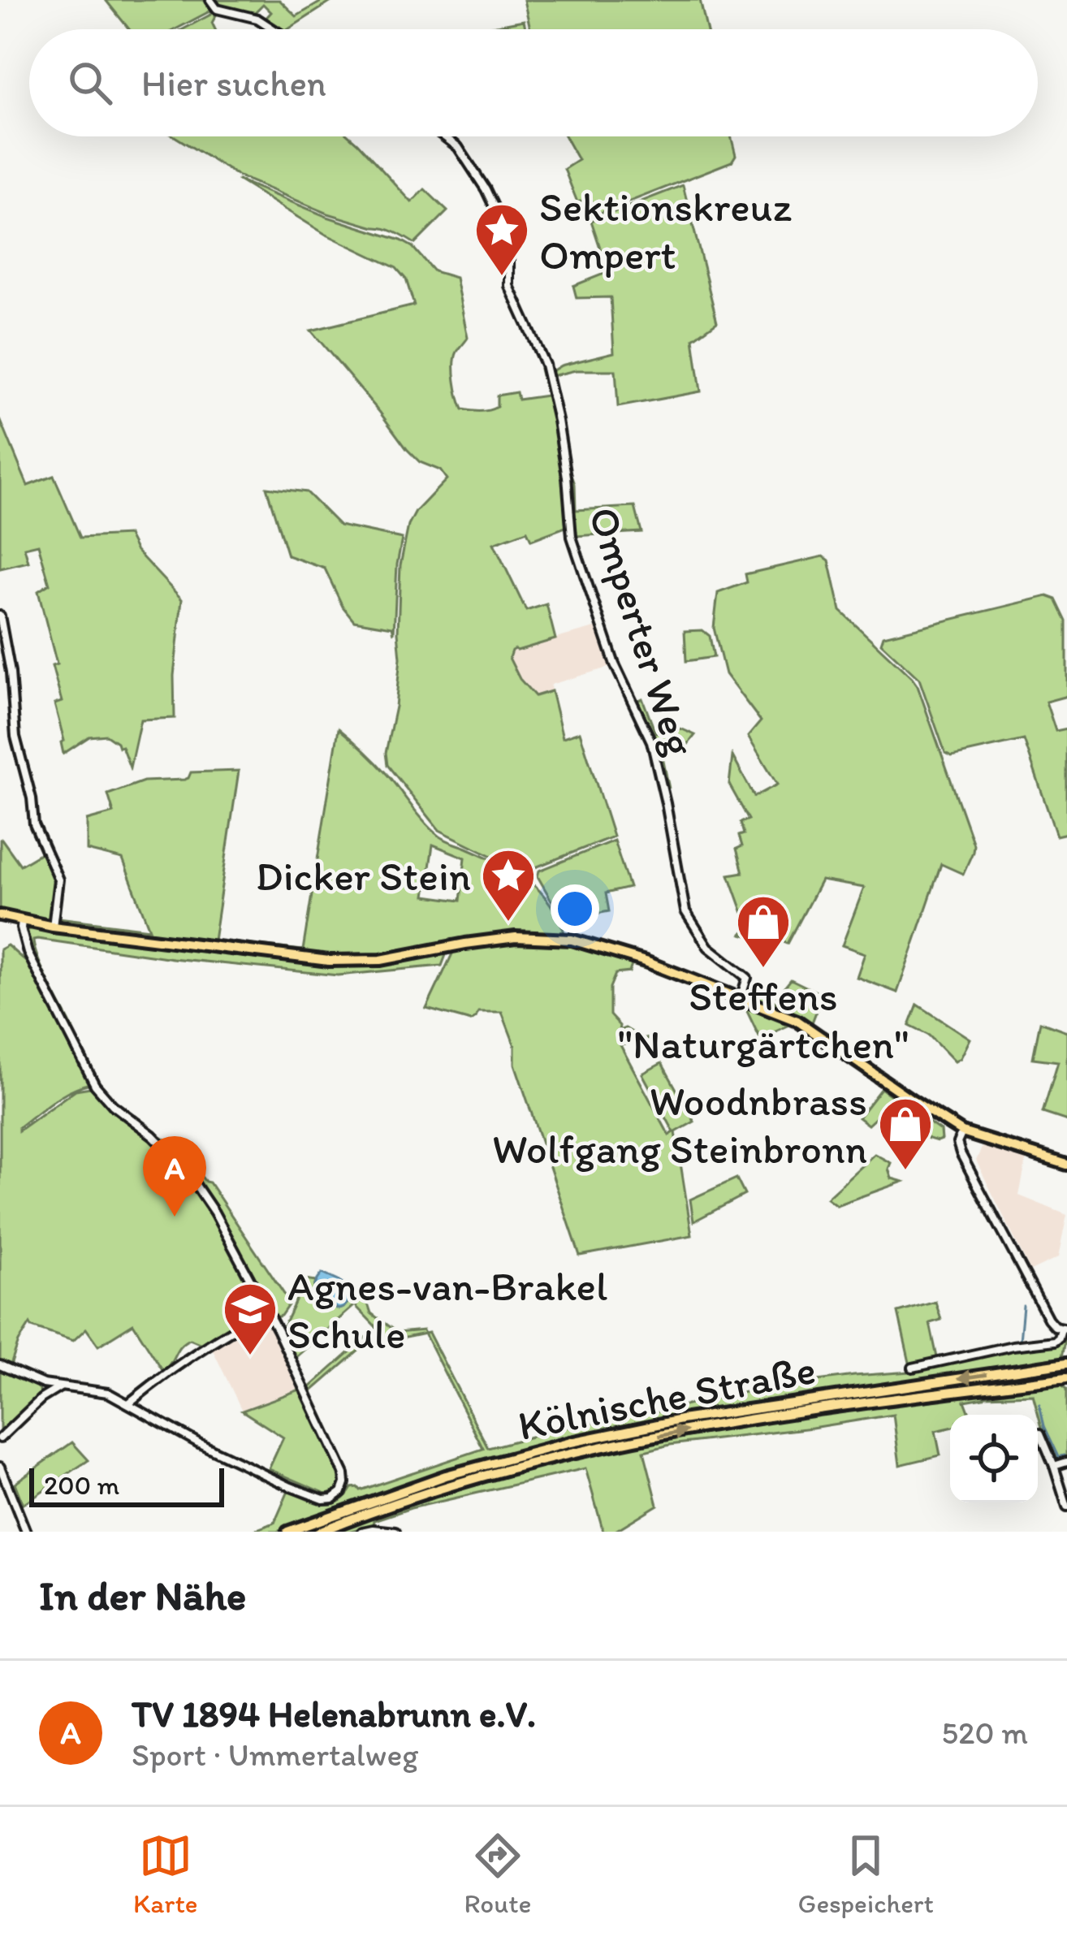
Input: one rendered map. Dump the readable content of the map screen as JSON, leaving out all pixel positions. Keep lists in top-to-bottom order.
{
  "streets": {
    "main road": ["Kölnische Straße"],
    "street": ["Omperter Weg"]
  },
  "places": {
    "place": ["Sektionskreuz Ompert", "Dicker Stein"],
    "shop": ["Steffens \"Naturgärtchen\"", "Woodnbrass Wolfgang Steinbronn"],
    "school or university": ["Agnes-van-Brakel Schule"]
  },
  "scale_bar": "200 m",
  "page": {
    "search": "Hier suchen",
    "pins": "A",
    "scale": "200 m",
    "heading": "In der Nähe",
    "list": [
      {
        "mark": "A",
        "name": "TV 1894 Helenabrunn e.V.",
        "note": "Sport · Ummertalweg",
        "value": "520 m"
      }
    ],
    "nav": ["Karte", "Route", "Gespeichert"]
  }
}
